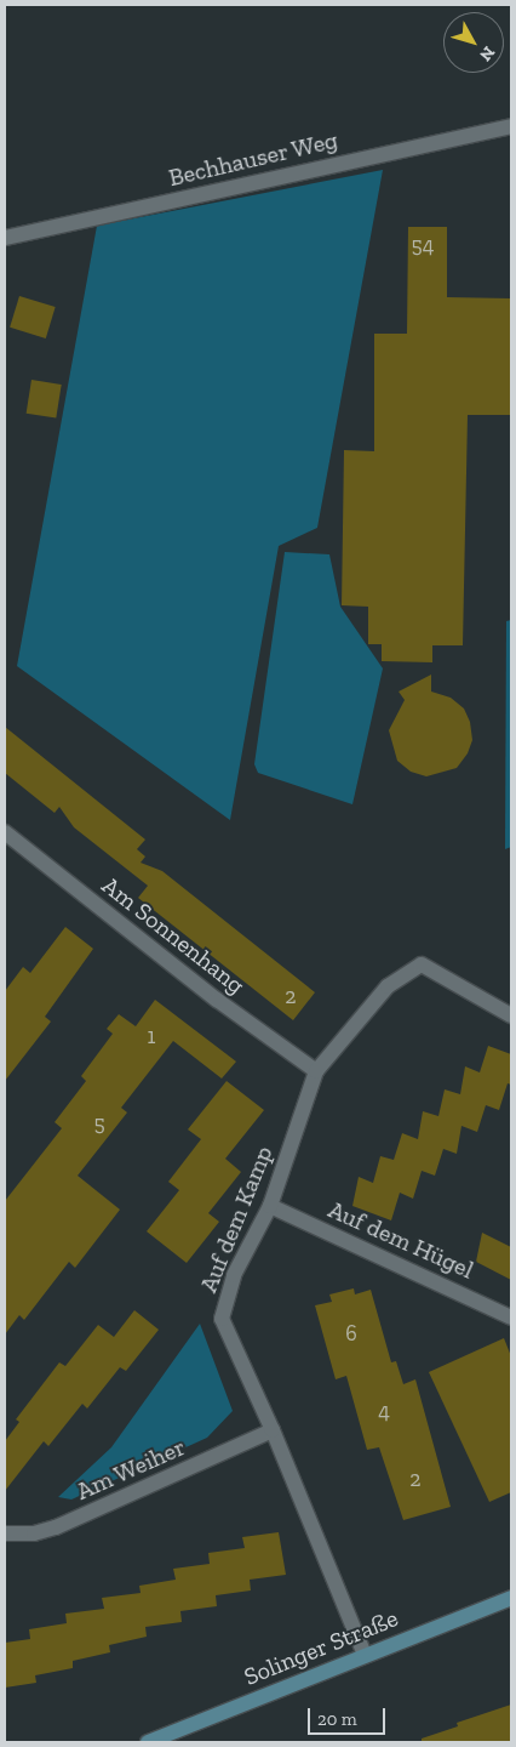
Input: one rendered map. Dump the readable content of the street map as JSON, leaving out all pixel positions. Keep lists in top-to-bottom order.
{
  "streets": {
    "main road": ["Solinger Straße"],
    "street": [
      "Bechhauser Weg",
      "Am Sonnenhang",
      "Auf dem Kamp",
      "Auf dem Hügel",
      "Am Weiher"
    ]
  },
  "crossings": [
    ["Am Sonnenhang", "Auf dem Kamp"],
    ["Auf dem Kamp", "Auf dem Hügel"],
    ["Auf dem Kamp", "Am Weiher"],
    ["Auf dem Kamp", "Solinger Straße"]
  ],
  "house_numbers": [
    "54",
    "2",
    "1",
    "5",
    "6",
    "4",
    "2"
  ],
  "scale_bar": "20 m",
  "north": "bottom right"
}
